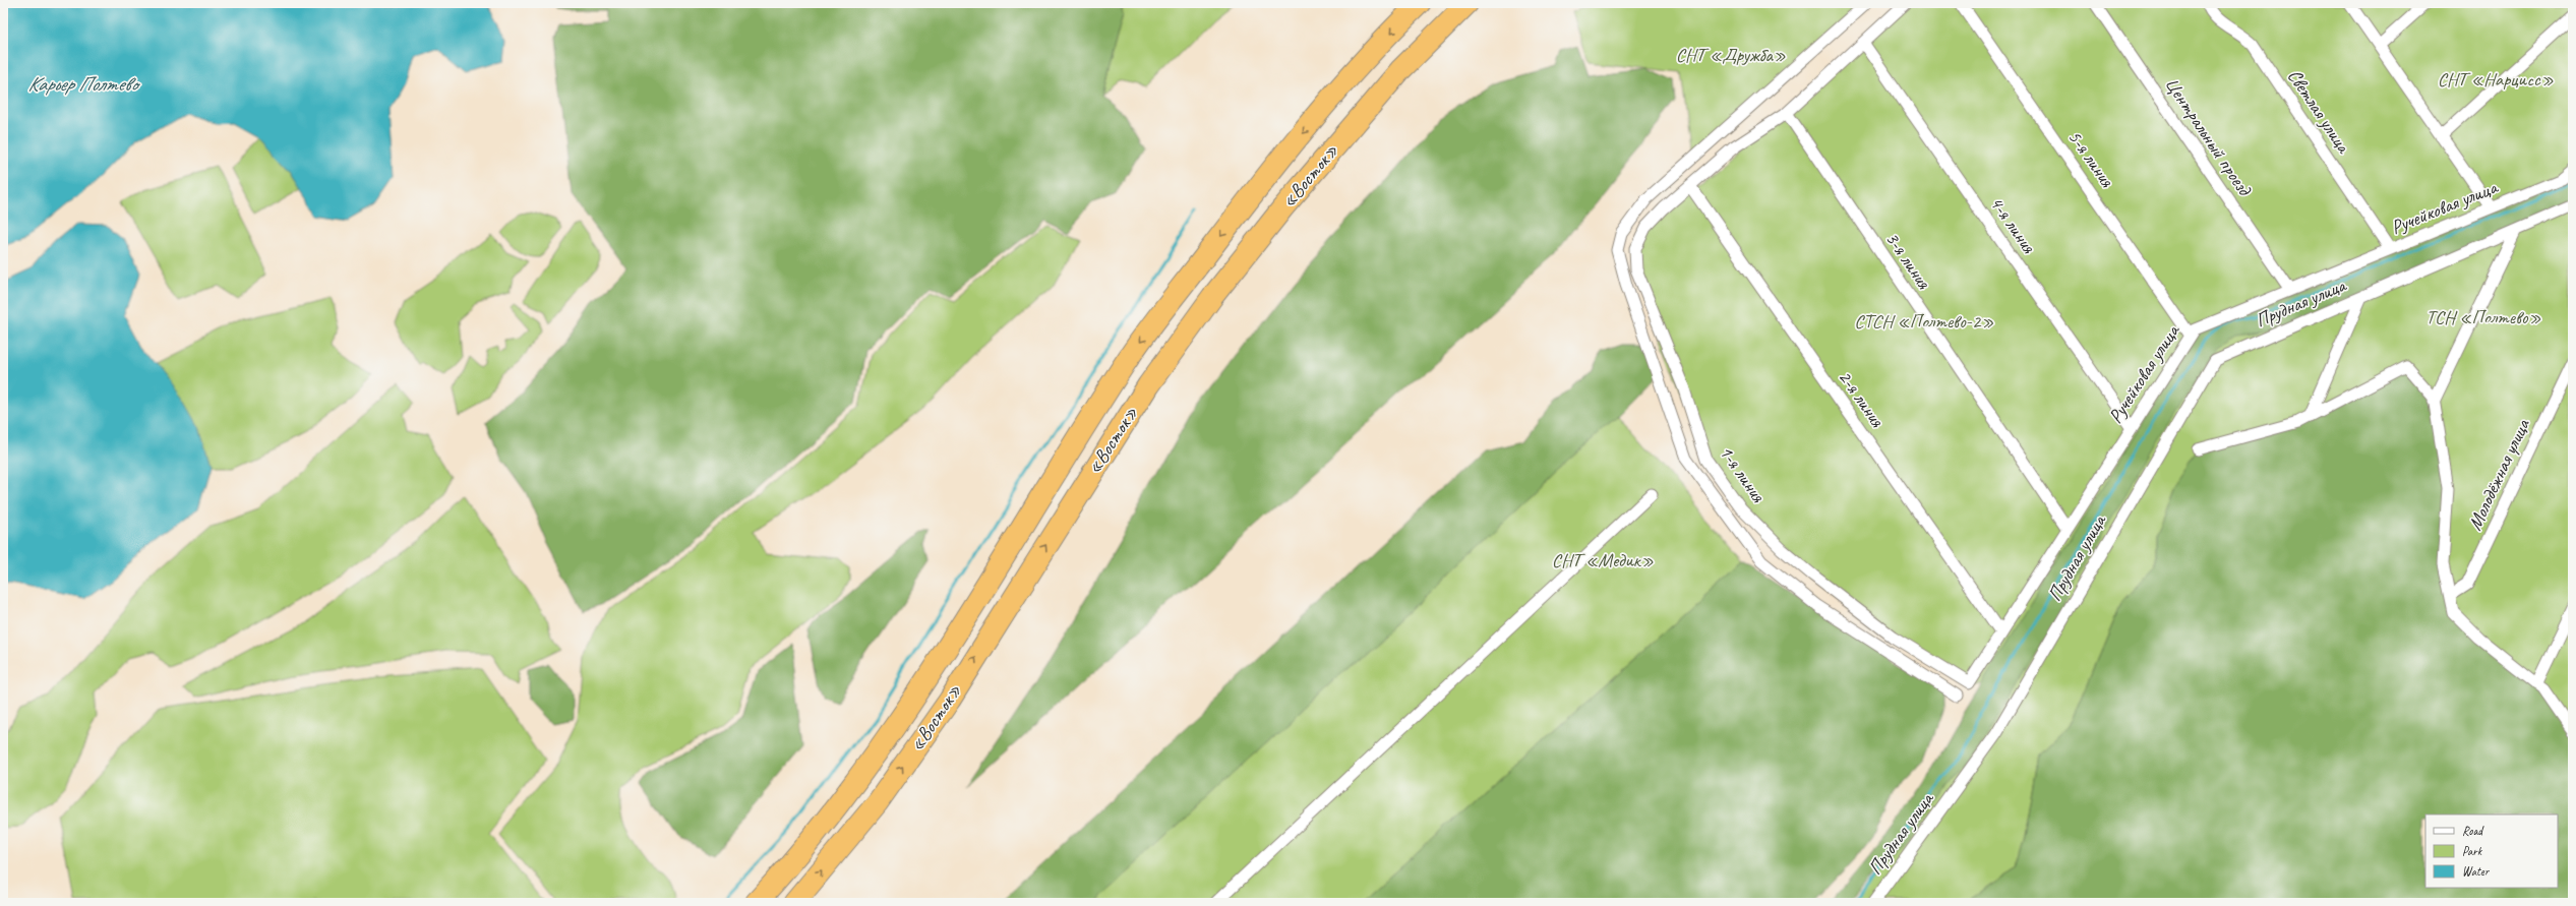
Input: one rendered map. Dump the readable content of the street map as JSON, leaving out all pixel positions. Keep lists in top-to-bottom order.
{
  "streets": {
    "highway": ["«Восток»"],
    "street": [
      "Светлая улица",
      "Центральный проезд",
      "5-я линия",
      "Ручейковая улица",
      "4-я линия",
      "3-я линия",
      "Прудная улица",
      "2-я линия",
      "1-я линия",
      "Молодёжная улица"
    ]
  },
  "crossings": [
    ["Светлая улица", "Ручейковая улица"],
    ["Центральный проезд", "Ручейковая улица"],
    ["5-я линия", "Ручейковая улица"],
    ["Ручейковая улица", "4-я линия"],
    ["Ручейковая улица", "3-я линия"],
    ["Ручейковая улица", "2-я линия"],
    ["Ручейковая улица", "1-я линия"],
    ["4-я линия", "1-я линия"],
    ["3-я линия", "1-я линия"],
    ["2-я линия", "1-я линия"]
  ],
  "water": ["Карьер Полтево"],
  "parks": [
    "СНТ «Дружба»",
    "СНТ «Нарцисс»",
    "ТСН «Полтево»",
    "СТСН «Полтево-2»",
    "СНТ «Медик»"
  ],
  "legend": ["Road", "Park", "Water"]
}
